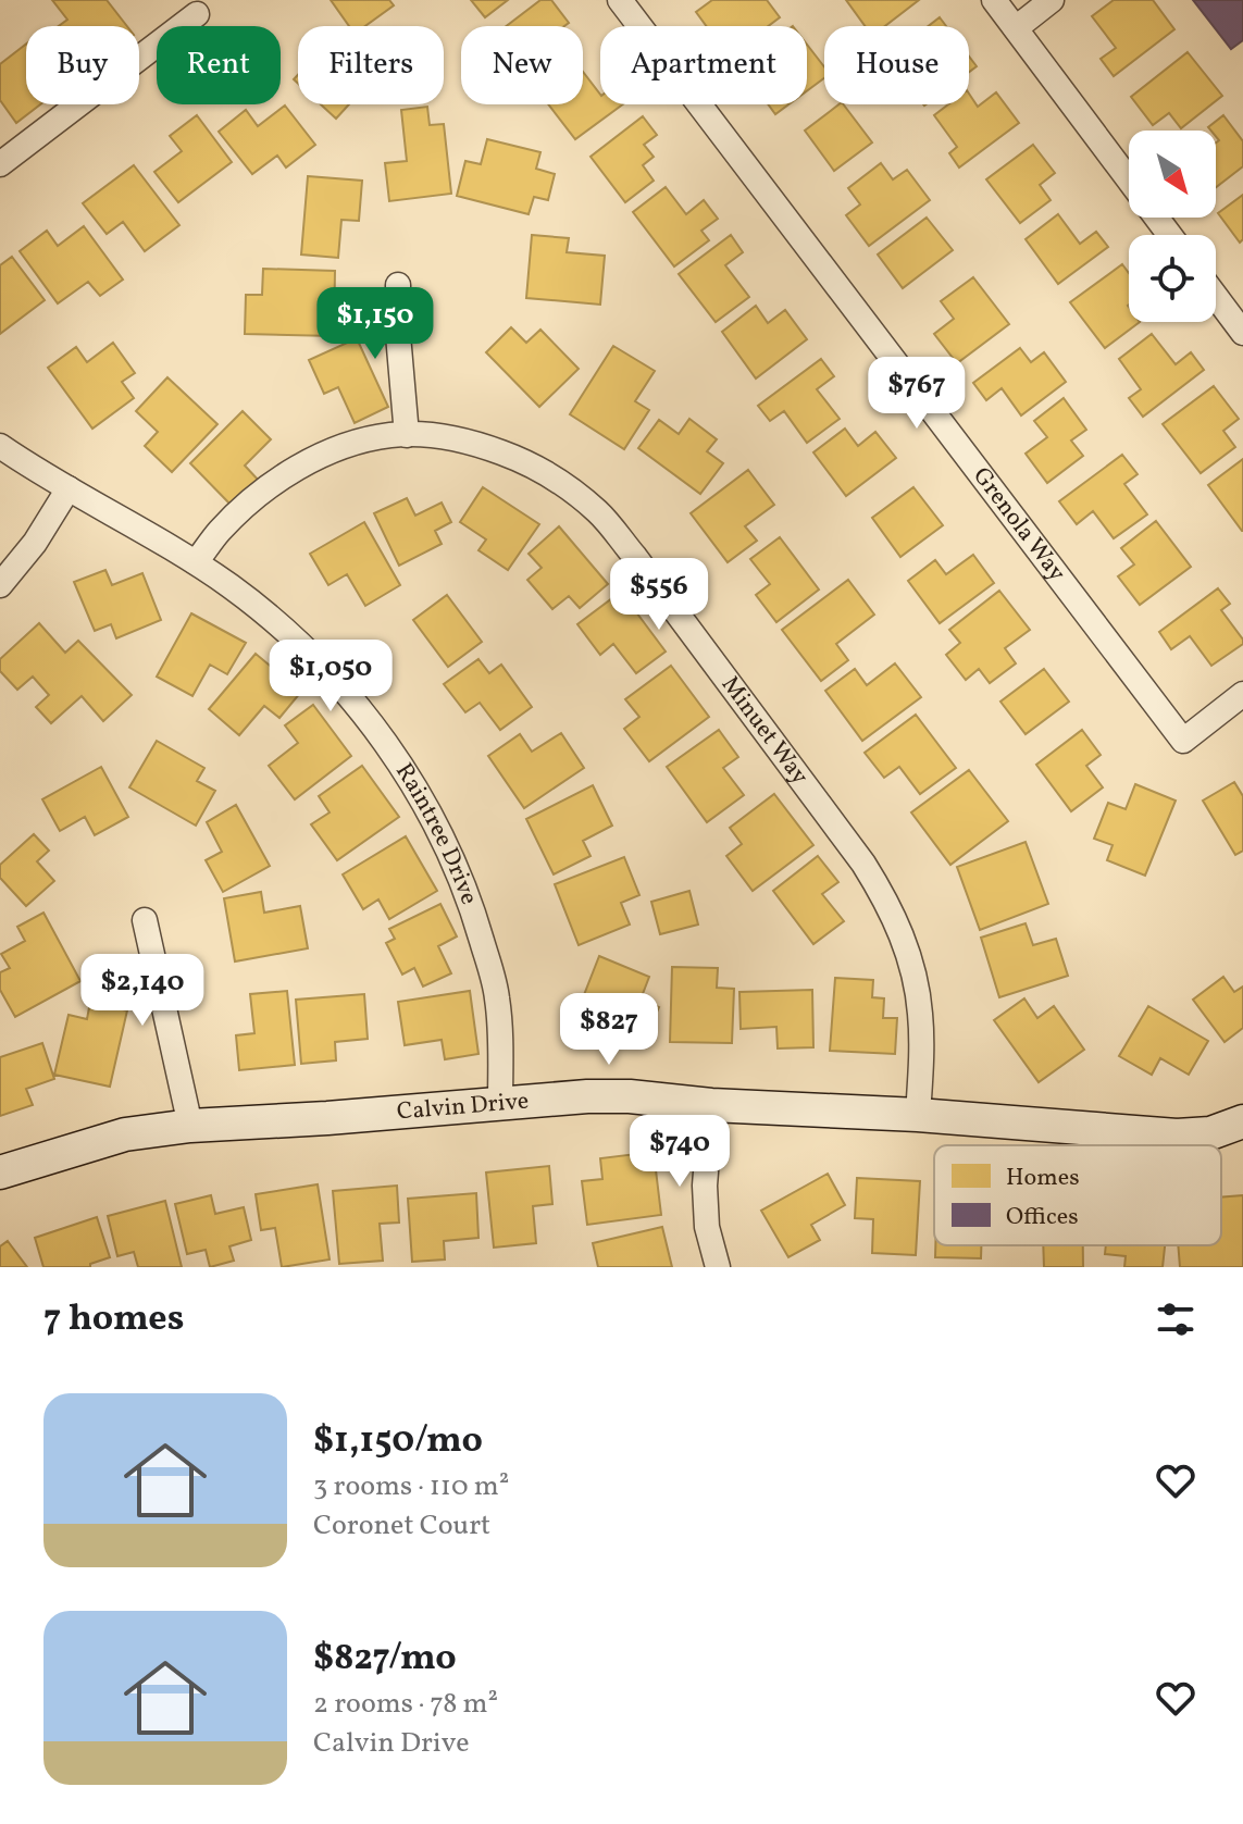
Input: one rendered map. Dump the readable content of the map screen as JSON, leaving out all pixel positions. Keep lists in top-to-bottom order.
{
  "streets": {
    "street": [
      "Grenola Way",
      "Minuet Way",
      "Raintree Drive",
      "Calvin Drive"
    ]
  },
  "crossings": [
    ["Minuet Way", "Raintree Drive"],
    ["Minuet Way", "Calvin Drive"],
    ["Raintree Drive", "Calvin Drive"]
  ],
  "legend": ["Homes", "Offices"],
  "north": "bottom right",
  "page": {
    "chip": [
      "Buy",
      "Rent",
      "Filters",
      "New",
      "Apartment",
      "House"
    ],
    "price": [
      "$1,150",
      "$767",
      "$556",
      "$1,050",
      "$2,140",
      "$827",
      "$740"
    ],
    "heading": "7 homes",
    "list": [
      {
        "name": "$1,150/mo",
        "note": "3 rooms · 110 m² · Coronet Court"
      },
      {
        "name": "$827/mo",
        "note": "2 rooms · 78 m² · Calvin Drive"
      }
    ]
  }
}
